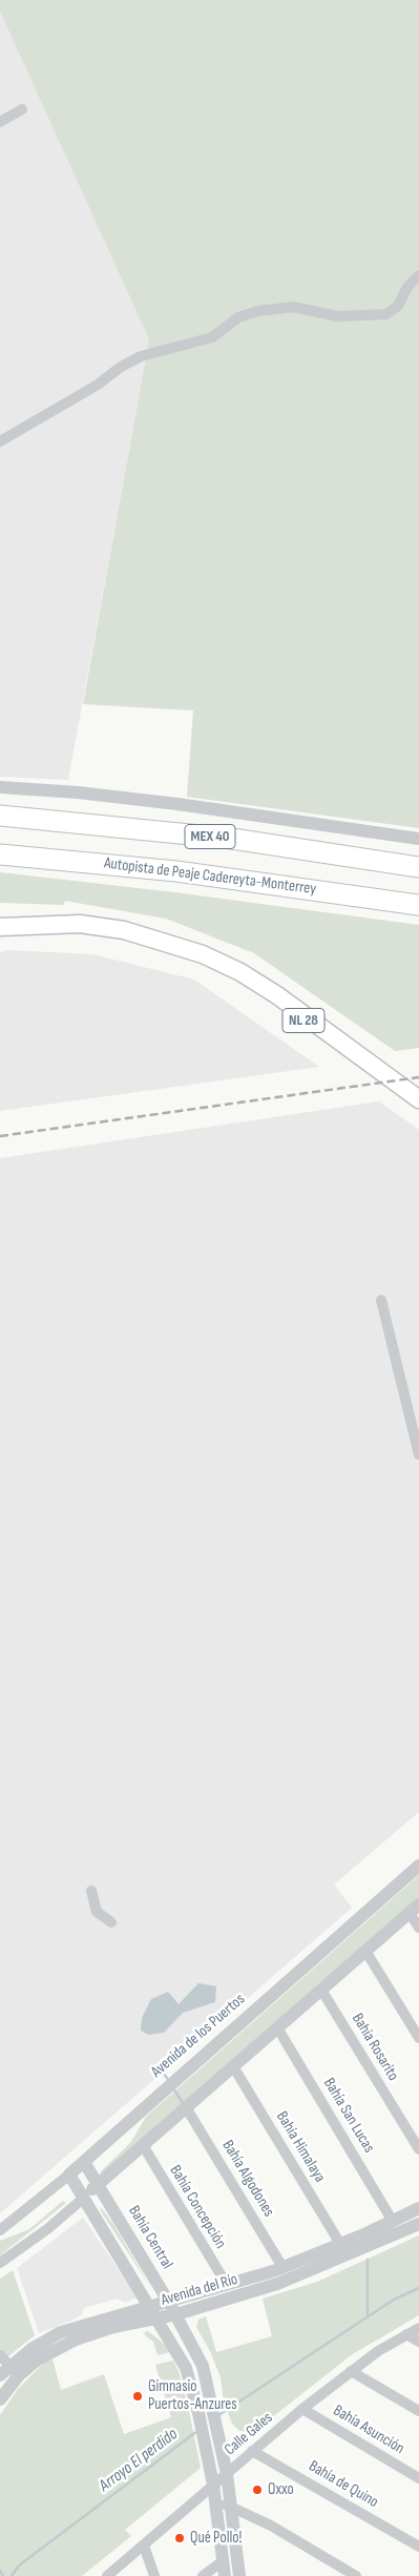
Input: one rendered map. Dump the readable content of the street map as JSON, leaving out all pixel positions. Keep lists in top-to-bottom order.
{
  "streets": {
    "highway": ["MEX 40", "Autopista de Peaje Cadereyta-Monterrey"],
    "main road": ["NL 28"],
    "street": [
      "Avenida de los Puertos",
      "Bahía Rosarito",
      "Bahía San Lucas",
      "Bahía Himalaya",
      "Bahía Algodones",
      "Bahía Concepción",
      "Bahía Central",
      "Avenida del Río",
      "Bahía Asunción",
      "Calle Gales",
      "Bahía de Quino"
    ]
  },
  "crossings": [
    ["Avenida de los Puertos", "Bahía Central"],
    ["Bahía San Lucas", "Avenida del Río"],
    ["Bahía Himalaya", "Avenida del Río"],
    ["Bahía Algodones", "Avenida del Río"],
    ["Bahía Concepción", "Avenida del Río"],
    ["Bahía Central", "Avenida del Río"],
    ["Bahía Central", "Calle Gales"],
    ["Bahía Asunción", "Calle Gales"],
    ["Calle Gales", "Bahía de Quino"]
  ],
  "water": ["Arroyo El perdido"],
  "places": ["Gimnasio Puertos-Anzures", "Oxxo", "Qué Pollo!"]
}
